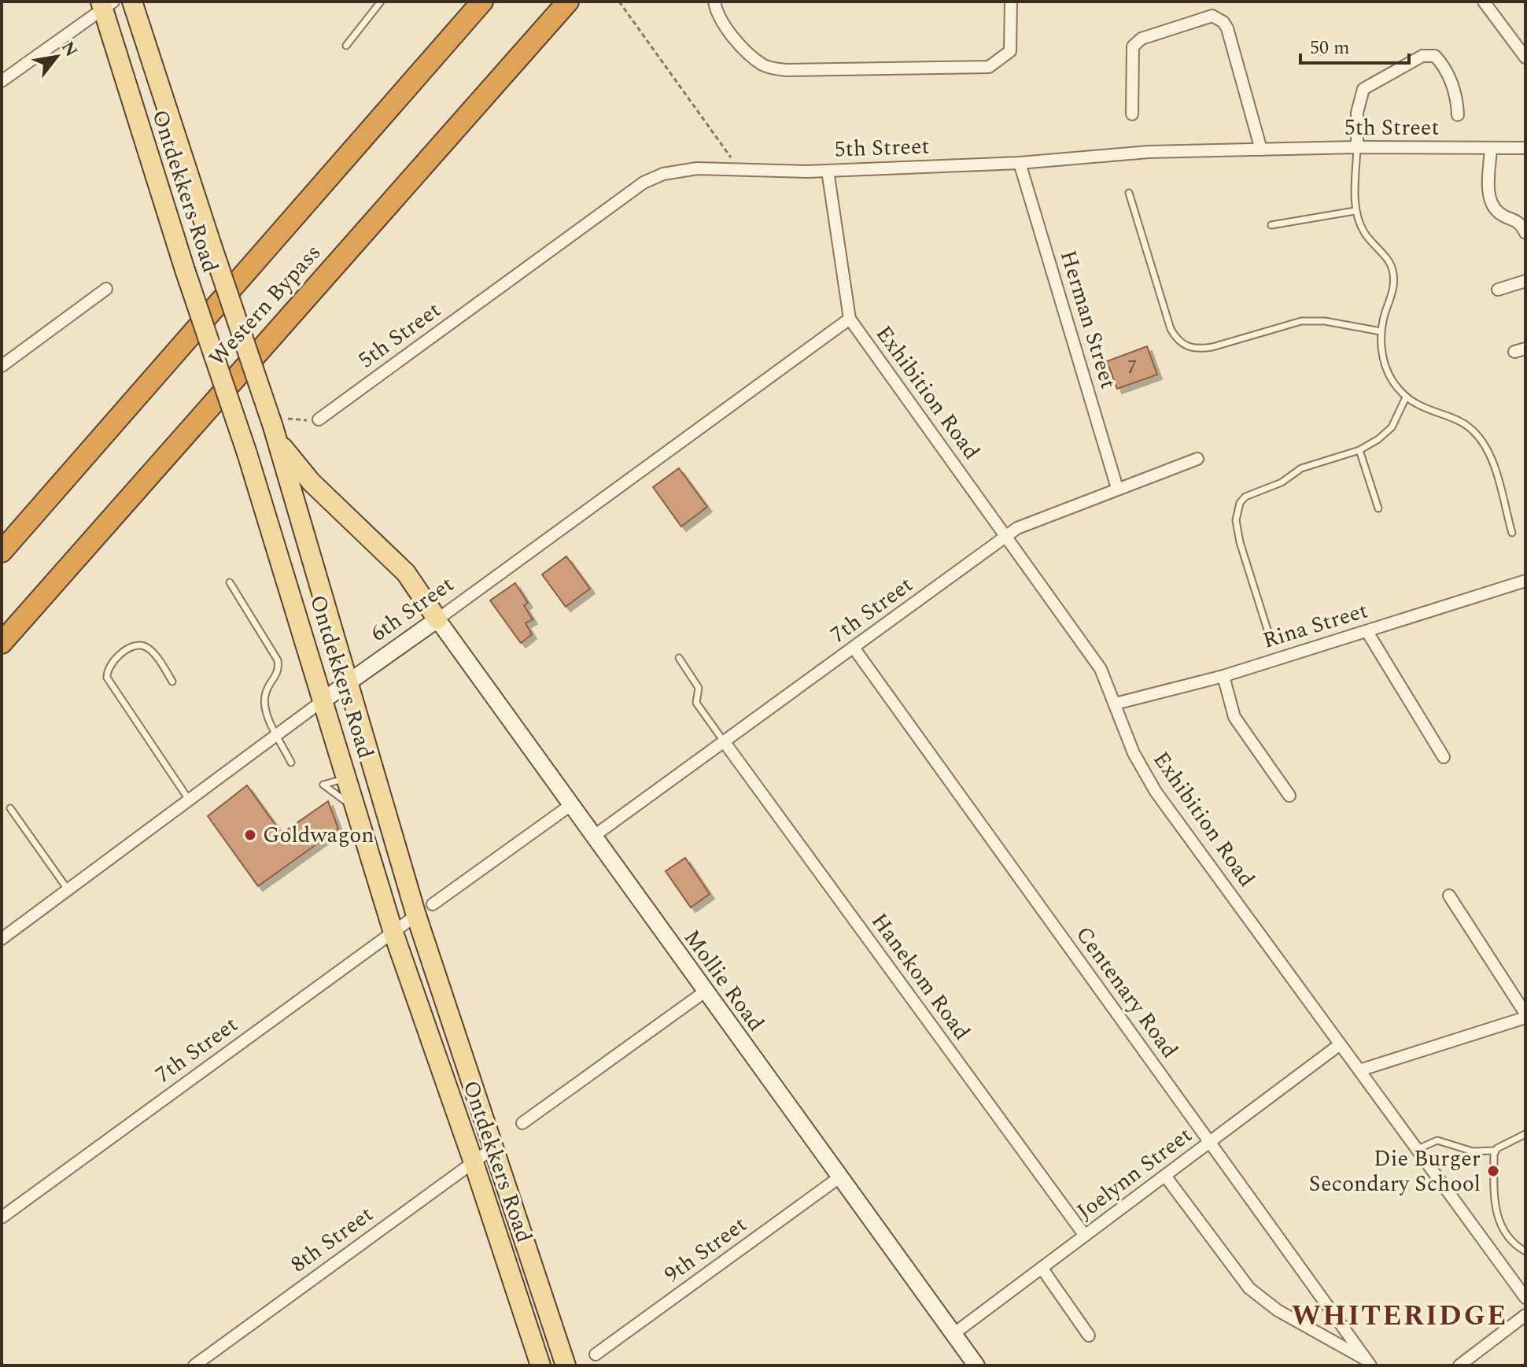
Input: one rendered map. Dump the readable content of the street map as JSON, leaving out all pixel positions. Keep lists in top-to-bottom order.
{
  "streets": {
    "highway": ["Western Bypass"],
    "main road": ["Ontdekkers Road", "6th Street", "Mollie Road"],
    "street": [
      "5th Street",
      "Herman Street",
      "Exhibition Road",
      "7th Street",
      "Rina Street",
      "Hanekom Road",
      "Centenary Road",
      "Joelynn Street",
      "8th Street",
      "9th Street"
    ]
  },
  "crossings": [
    ["5th Street", "Herman Street"],
    ["5th Street", "Exhibition Road"],
    ["Ontdekkers Road", "6th Street"],
    ["Ontdekkers Road", "7th Street"],
    ["Ontdekkers Road", "8th Street"],
    ["Herman Street", "7th Street"],
    ["Exhibition Road", "6th Street"],
    ["Exhibition Road", "7th Street"],
    ["Exhibition Road", "Rina Street"],
    ["Exhibition Road", "Joelynn Street"],
    ["6th Street", "Mollie Road"],
    ["7th Street", "Hanekom Road"],
    ["7th Street", "Mollie Road"],
    ["7th Street", "Centenary Road"],
    ["Hanekom Road", "Joelynn Street"],
    ["Mollie Road", "Joelynn Street"],
    ["Mollie Road", "9th Street"],
    ["Centenary Road", "Joelynn Street"]
  ],
  "districts": ["WHITERIDGE"],
  "places": ["Goldwagon", "Die Burger Secondary School"],
  "house_numbers": ["7"],
  "scale_bar": "50 m",
  "north": "top right"
}
